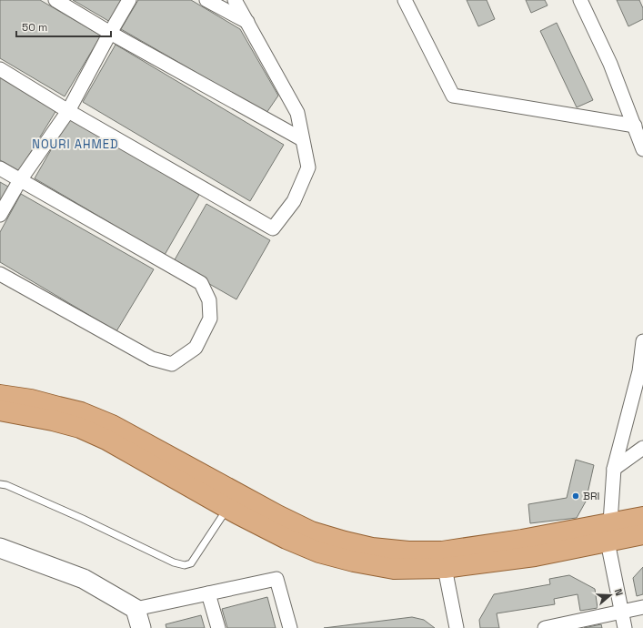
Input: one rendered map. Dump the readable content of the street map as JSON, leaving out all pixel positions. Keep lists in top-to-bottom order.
{
  "districts": ["NOURI AHMED"],
  "places": ["BRI"],
  "scale_bar": "50 m",
  "north": "right"
}
